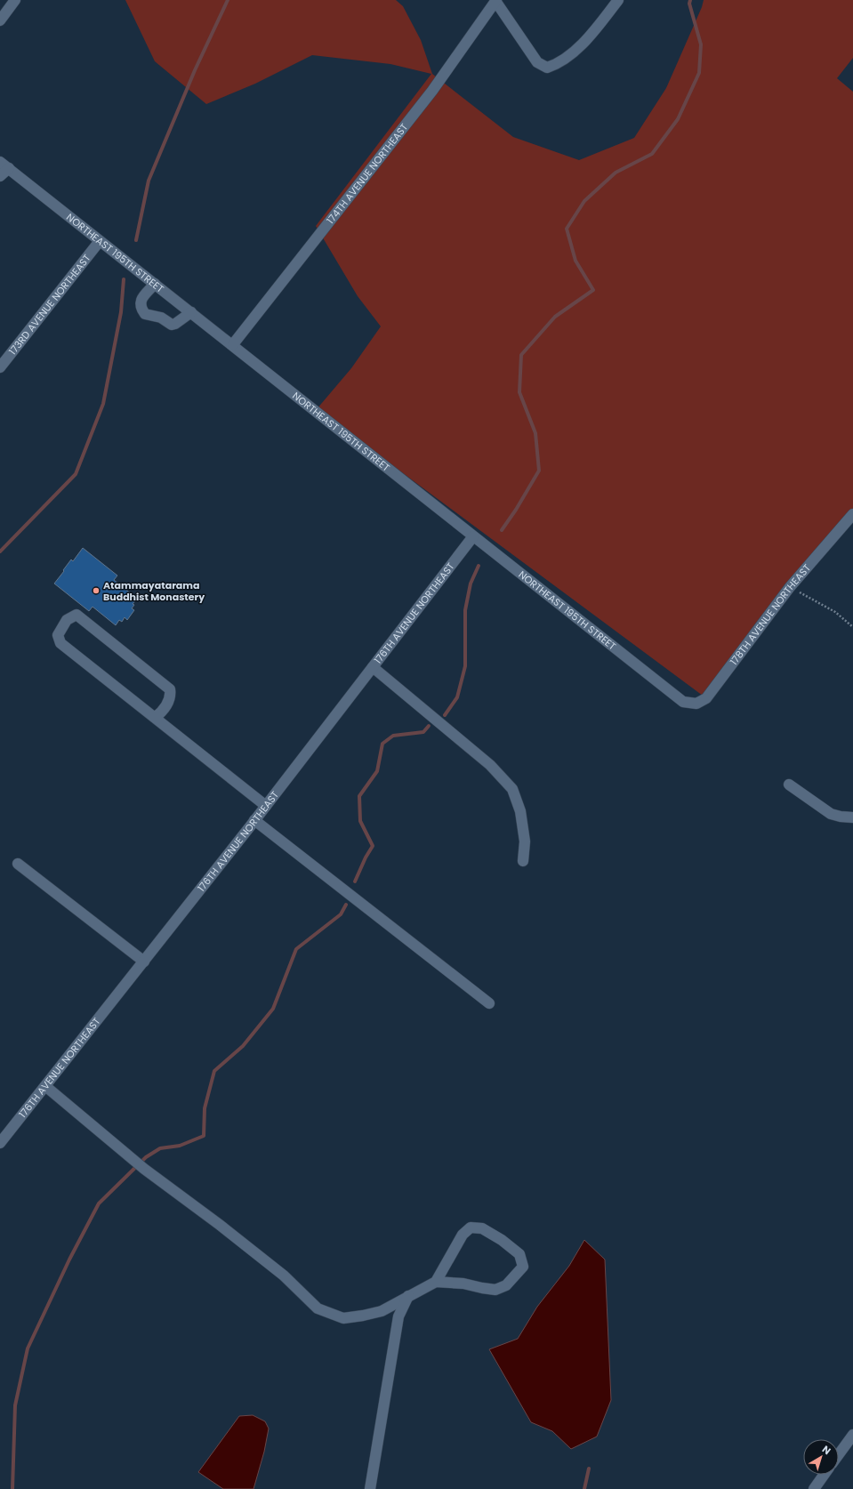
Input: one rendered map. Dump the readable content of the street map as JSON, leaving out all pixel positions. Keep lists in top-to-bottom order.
{
  "streets": {
    "street": [
      "174TH AVENUE NORTHEAST",
      "NORTHEAST 195TH STREET",
      "173RD AVENUE NORTHEAST",
      "176TH AVENUE NORTHEAST",
      "178TH AVENUE NORTHEAST"
    ]
  },
  "crossings": [
    ["174TH AVENUE NORTHEAST", "NORTHEAST 195TH STREET"],
    ["NORTHEAST 195TH STREET", "173RD AVENUE NORTHEAST"],
    ["NORTHEAST 195TH STREET", "176TH AVENUE NORTHEAST"],
    ["NORTHEAST 195TH STREET", "178TH AVENUE NORTHEAST"]
  ],
  "places": ["Atammayatarama Buddhist Monastery"],
  "north": "top right"
}
